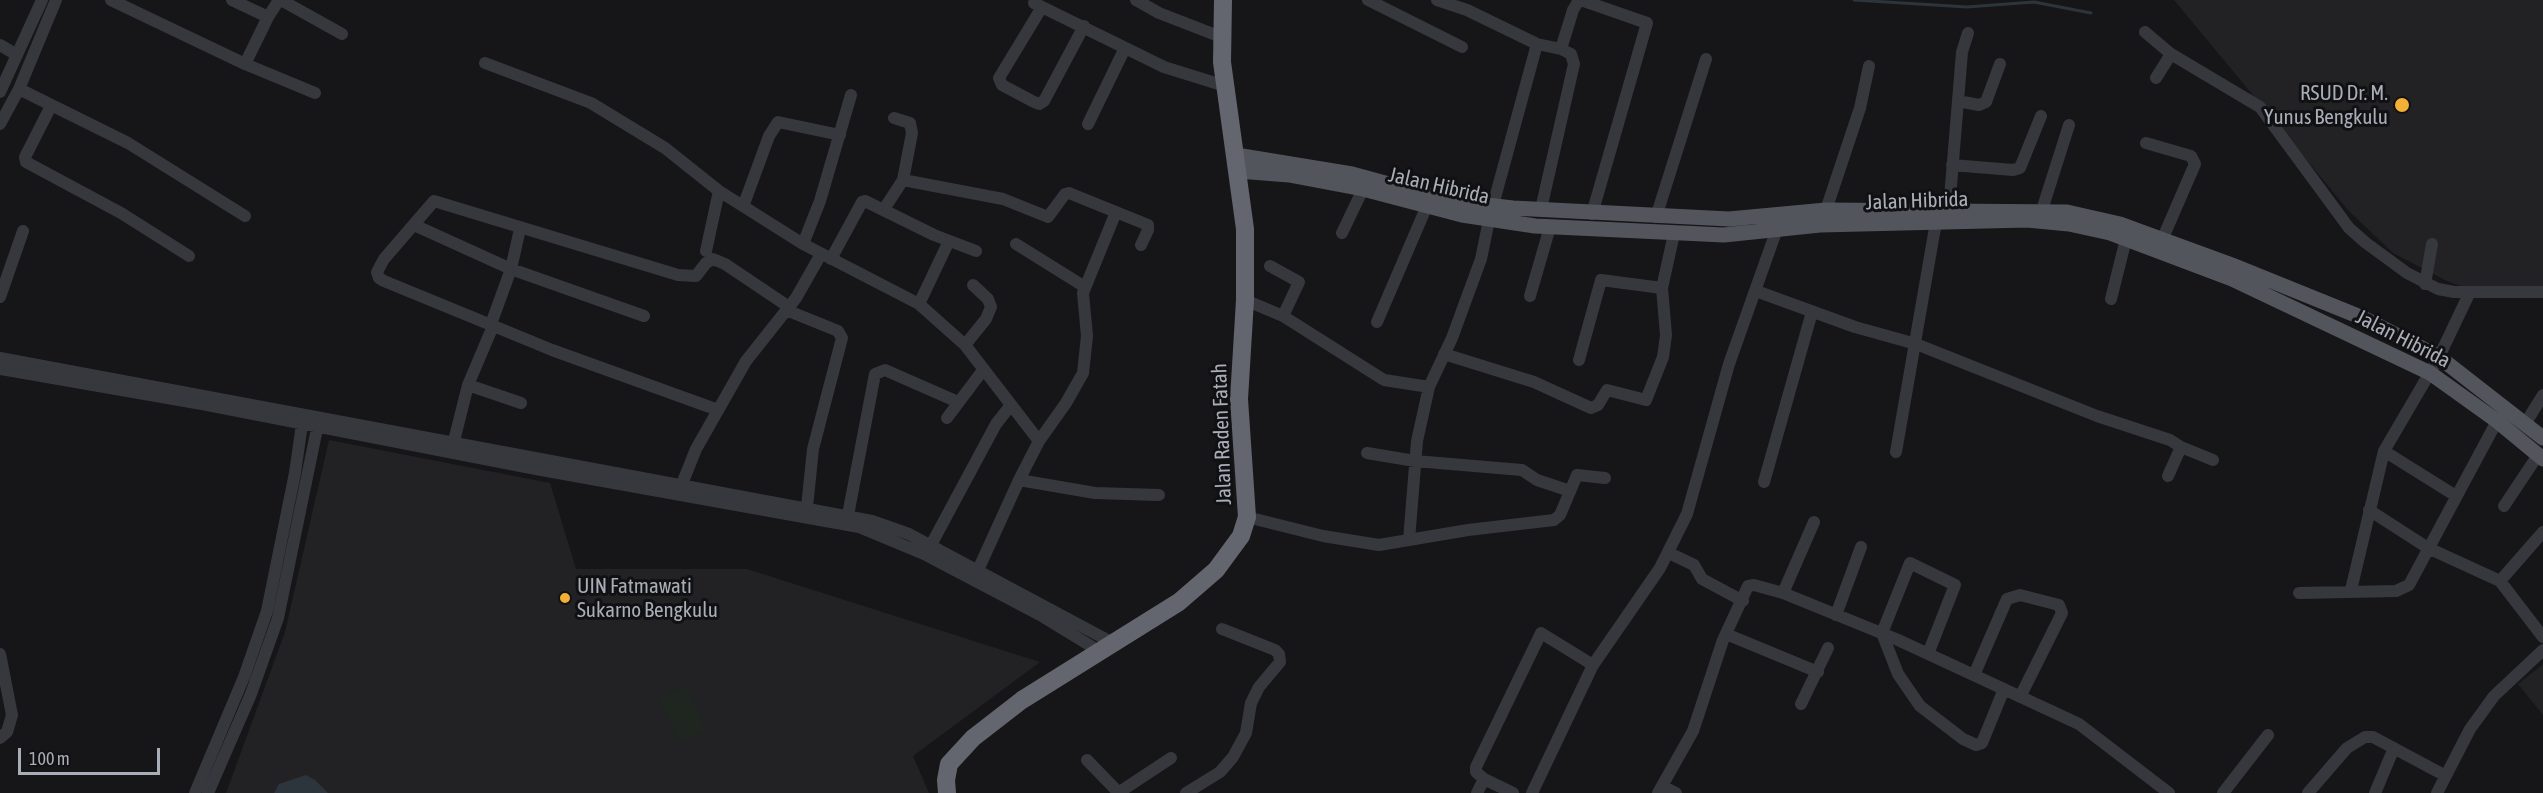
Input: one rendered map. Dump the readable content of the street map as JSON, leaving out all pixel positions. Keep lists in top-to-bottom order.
{
  "streets": {
    "highway": ["Jalan Raden Fatah"],
    "main road": ["Jalan Hibrida"]
  },
  "crossings": [
    ["Jalan Hibrida", "Jalan Raden Fatah"]
  ],
  "places": ["RSUD Dr. M. Yunus Bengkulu", "UIN Fatmawati Sukarno Bengkulu"],
  "scale_bar": "100 m"
}
